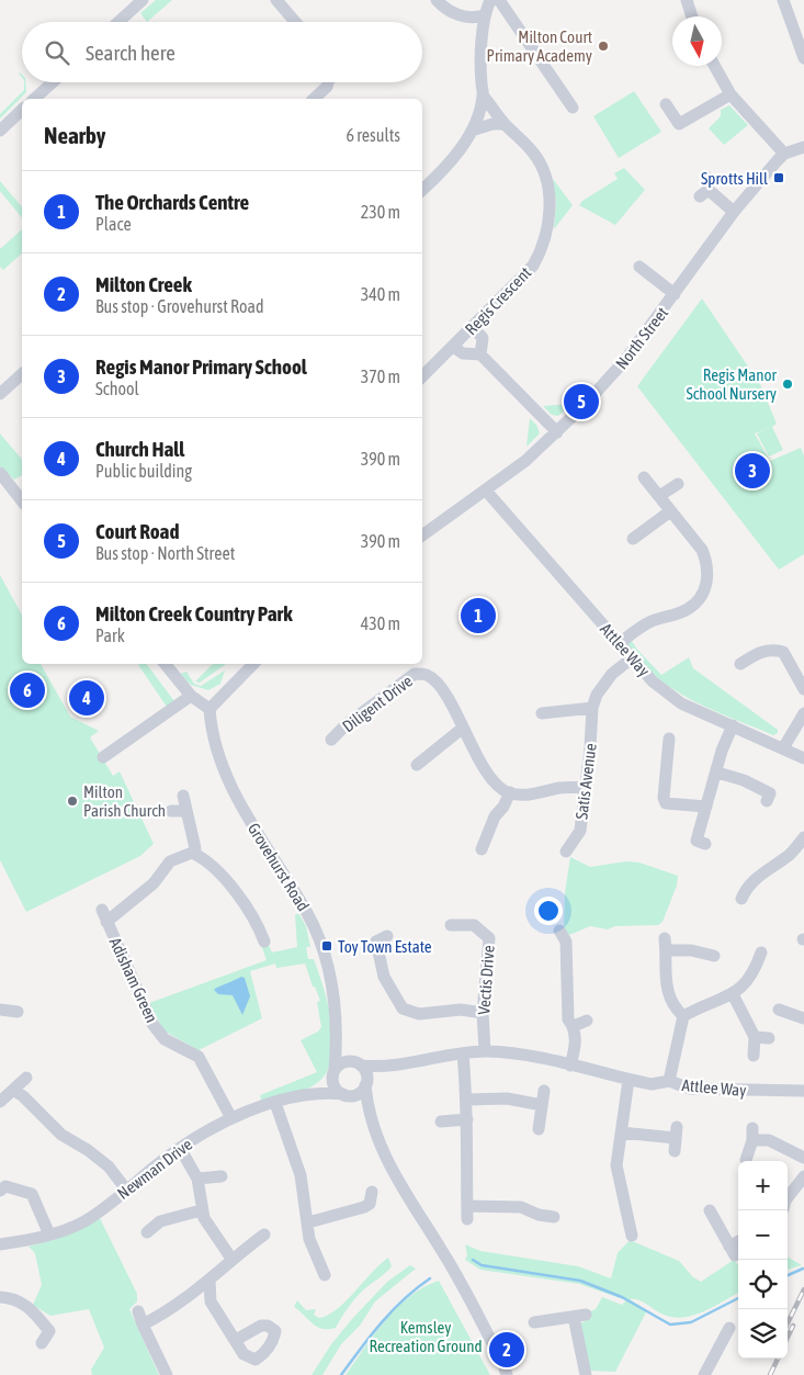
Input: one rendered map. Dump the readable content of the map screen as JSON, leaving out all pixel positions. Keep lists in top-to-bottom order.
{
  "streets": {
    "street": [
      "Regis Crescent",
      "North Street",
      "Attlee Way",
      "Diligent Drive",
      "Satis Avenue",
      "Grovehurst Road",
      "Adisham Green",
      "Vectis Drive",
      "Newman Drive"
    ]
  },
  "crossings": [
    ["North Street", "Attlee Way"],
    ["Attlee Way", "Satis Avenue"],
    ["Attlee Way", "Grovehurst Road"],
    ["Attlee Way", "Vectis Drive"],
    ["Attlee Way", "Newman Drive"],
    ["Grovehurst Road", "Newman Drive"],
    ["Adisham Green", "Newman Drive"]
  ],
  "parks": ["Kemsley Recreation Ground"],
  "places": {
    "other": ["Milton Court Primary Academy", "Regis Manor School Nursery", "Milton Parish Church"],
    "transit": ["Sprotts Hill", "Toy Town Estate"]
  },
  "north": "bottom",
  "page": {
    "search": "Search here",
    "heading": ["Nearby", "6 results"],
    "list": [
      {
        "mark": "1",
        "name": "The Orchards Centre",
        "note": "Place",
        "value": "230 m"
      },
      {
        "mark": "2",
        "name": "Milton Creek",
        "note": "Bus stop · Grovehurst Road",
        "value": "340 m"
      },
      {
        "mark": "3",
        "name": "Regis Manor Primary School",
        "note": "School",
        "value": "370 m"
      },
      {
        "mark": "4",
        "name": "Church Hall",
        "note": "Public building",
        "value": "390 m"
      },
      {
        "mark": "5",
        "name": "Court Road",
        "note": "Bus stop · North Street",
        "value": "390 m"
      },
      {
        "mark": "6",
        "name": "Milton Creek Country Park",
        "note": "Park",
        "value": "430 m"
      }
    ],
    "pins": [
      "5",
      "3",
      "1",
      "6",
      "4",
      "2"
    ],
    "map_buttons": ["+", "−"]
  }
}
